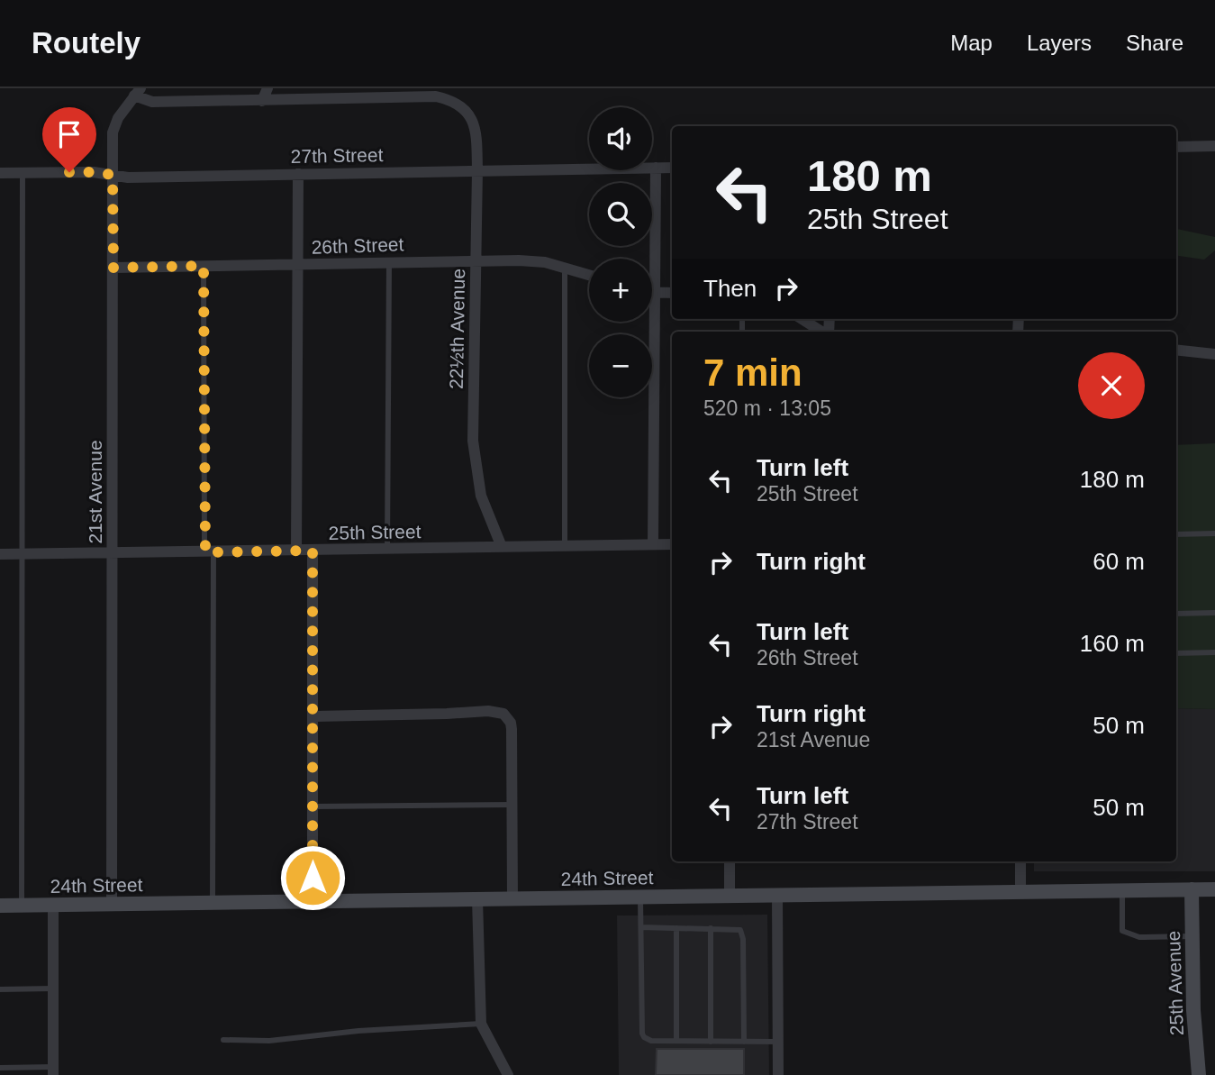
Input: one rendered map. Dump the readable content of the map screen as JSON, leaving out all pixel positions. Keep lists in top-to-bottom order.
{
  "streets": {
    "street": [
      "27th Street",
      "26th Street",
      "22½th Avenue",
      "21st Avenue",
      "25th Street",
      "24th Street",
      "25th Avenue"
    ]
  },
  "crossings": [
    ["27th Street", "22½th Avenue"],
    ["27th Street", "21st Avenue"],
    ["26th Street", "22½th Avenue"],
    ["26th Street", "21st Avenue"],
    ["22½th Avenue", "25th Street"],
    ["21st Avenue", "25th Street"],
    ["21st Avenue", "24th Street"],
    ["24th Street", "25th Avenue"]
  ],
  "page": {
    "header": "Routely",
    "nav": ["Map", "Layers", "Share"],
    "map_buttons": ["+", "−"],
    "turn": ["180 m", "25th Street"],
    "then": "Then",
    "heading": ["7 min", "520 m · 13:05"],
    "list": [
      {
        "name": "Turn left",
        "note": "25th Street",
        "value": "180 m"
      },
      {
        "name": "Turn right",
        "value": "60 m"
      },
      {
        "name": "Turn left",
        "note": "26th Street",
        "value": "160 m"
      },
      {
        "name": "Turn right",
        "note": "21st Avenue",
        "value": "50 m"
      },
      {
        "name": "Turn left",
        "note": "27th Street",
        "value": "50 m"
      }
    ]
  }
}
